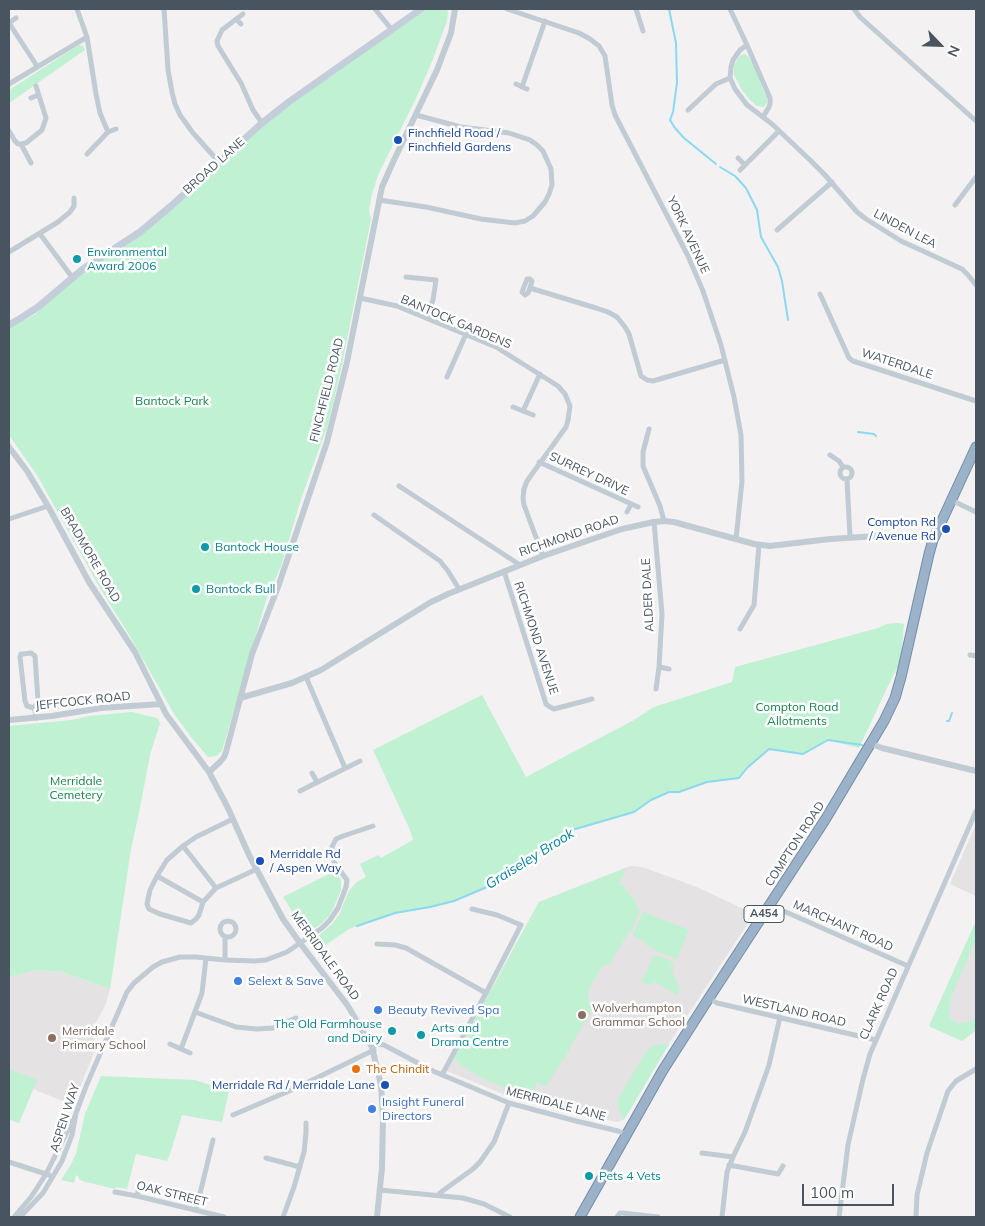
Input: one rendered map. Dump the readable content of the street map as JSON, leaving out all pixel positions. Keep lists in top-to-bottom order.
{
  "streets": {
    "highway": ["COMPTON ROAD", "A454"],
    "main road": ["BROAD LANE"],
    "street": [
      "LINDEN LEA",
      "YORK AVENUE",
      "BANTOCK GARDENS",
      "WATERDALE",
      "FINCHFIELD ROAD",
      "SURREY DRIVE",
      "RICHMOND ROAD",
      "BRADMORE ROAD",
      "ALDER DALE",
      "RICHMOND AVENUE",
      "JEFFCOCK ROAD",
      "MARCHANT ROAD",
      "MERRIDALE ROAD",
      "CLARK ROAD",
      "WESTLAND ROAD",
      "MERRIDALE LANE",
      "ASPEN WAY",
      "OAK STREET"
    ]
  },
  "crossings": [
    ["YORK AVENUE", "RICHMOND ROAD"],
    ["BANTOCK GARDENS", "FINCHFIELD ROAD"],
    ["BANTOCK GARDENS", "SURREY DRIVE"],
    ["BANTOCK GARDENS", "RICHMOND ROAD"],
    ["FINCHFIELD ROAD", "RICHMOND ROAD"],
    ["FINCHFIELD ROAD", "MERRIDALE ROAD"],
    ["RICHMOND ROAD", "ALDER DALE"],
    ["RICHMOND ROAD", "RICHMOND AVENUE"],
    ["RICHMOND ROAD", "COMPTON ROAD"],
    ["RICHMOND ROAD", "A454"],
    ["BRADMORE ROAD", "JEFFCOCK ROAD"],
    ["BRADMORE ROAD", "MERRIDALE ROAD"],
    ["JEFFCOCK ROAD", "MERRIDALE ROAD"],
    ["COMPTON ROAD", "A454"],
    ["COMPTON ROAD", "MARCHANT ROAD"],
    ["COMPTON ROAD", "WESTLAND ROAD"],
    ["COMPTON ROAD", "MERRIDALE LANE"],
    ["MARCHANT ROAD", "CLARK ROAD"],
    ["MERRIDALE ROAD", "MERRIDALE LANE"],
    ["MERRIDALE ROAD", "ASPEN WAY"],
    ["CLARK ROAD", "WESTLAND ROAD"]
  ],
  "water": ["Graiseley Brook"],
  "parks": ["Bantock Park", "Compton Road Allotments", "Merridale Cemetery"],
  "places": [
    "Finchfield Road / Finchfield Gardens",
    "Environmental Award 2006",
    "Compton Rd / Avenue Rd",
    "Bantock House",
    "Bantock Bull",
    "Merridale Rd / Aspen Way",
    "Selext & Save",
    "Beauty Revived Spa",
    "Wolverhampton Grammar School",
    "The Old Farmhouse and Dairy",
    "Arts and Drama Centre",
    "Merridale Primary School",
    "The Chindit",
    "Merridale Rd / Merridale Lane",
    "Insight Funeral Directors",
    "Pets 4 Vets"
  ],
  "scale_bar": "100 m",
  "north": "bottom right"
}
